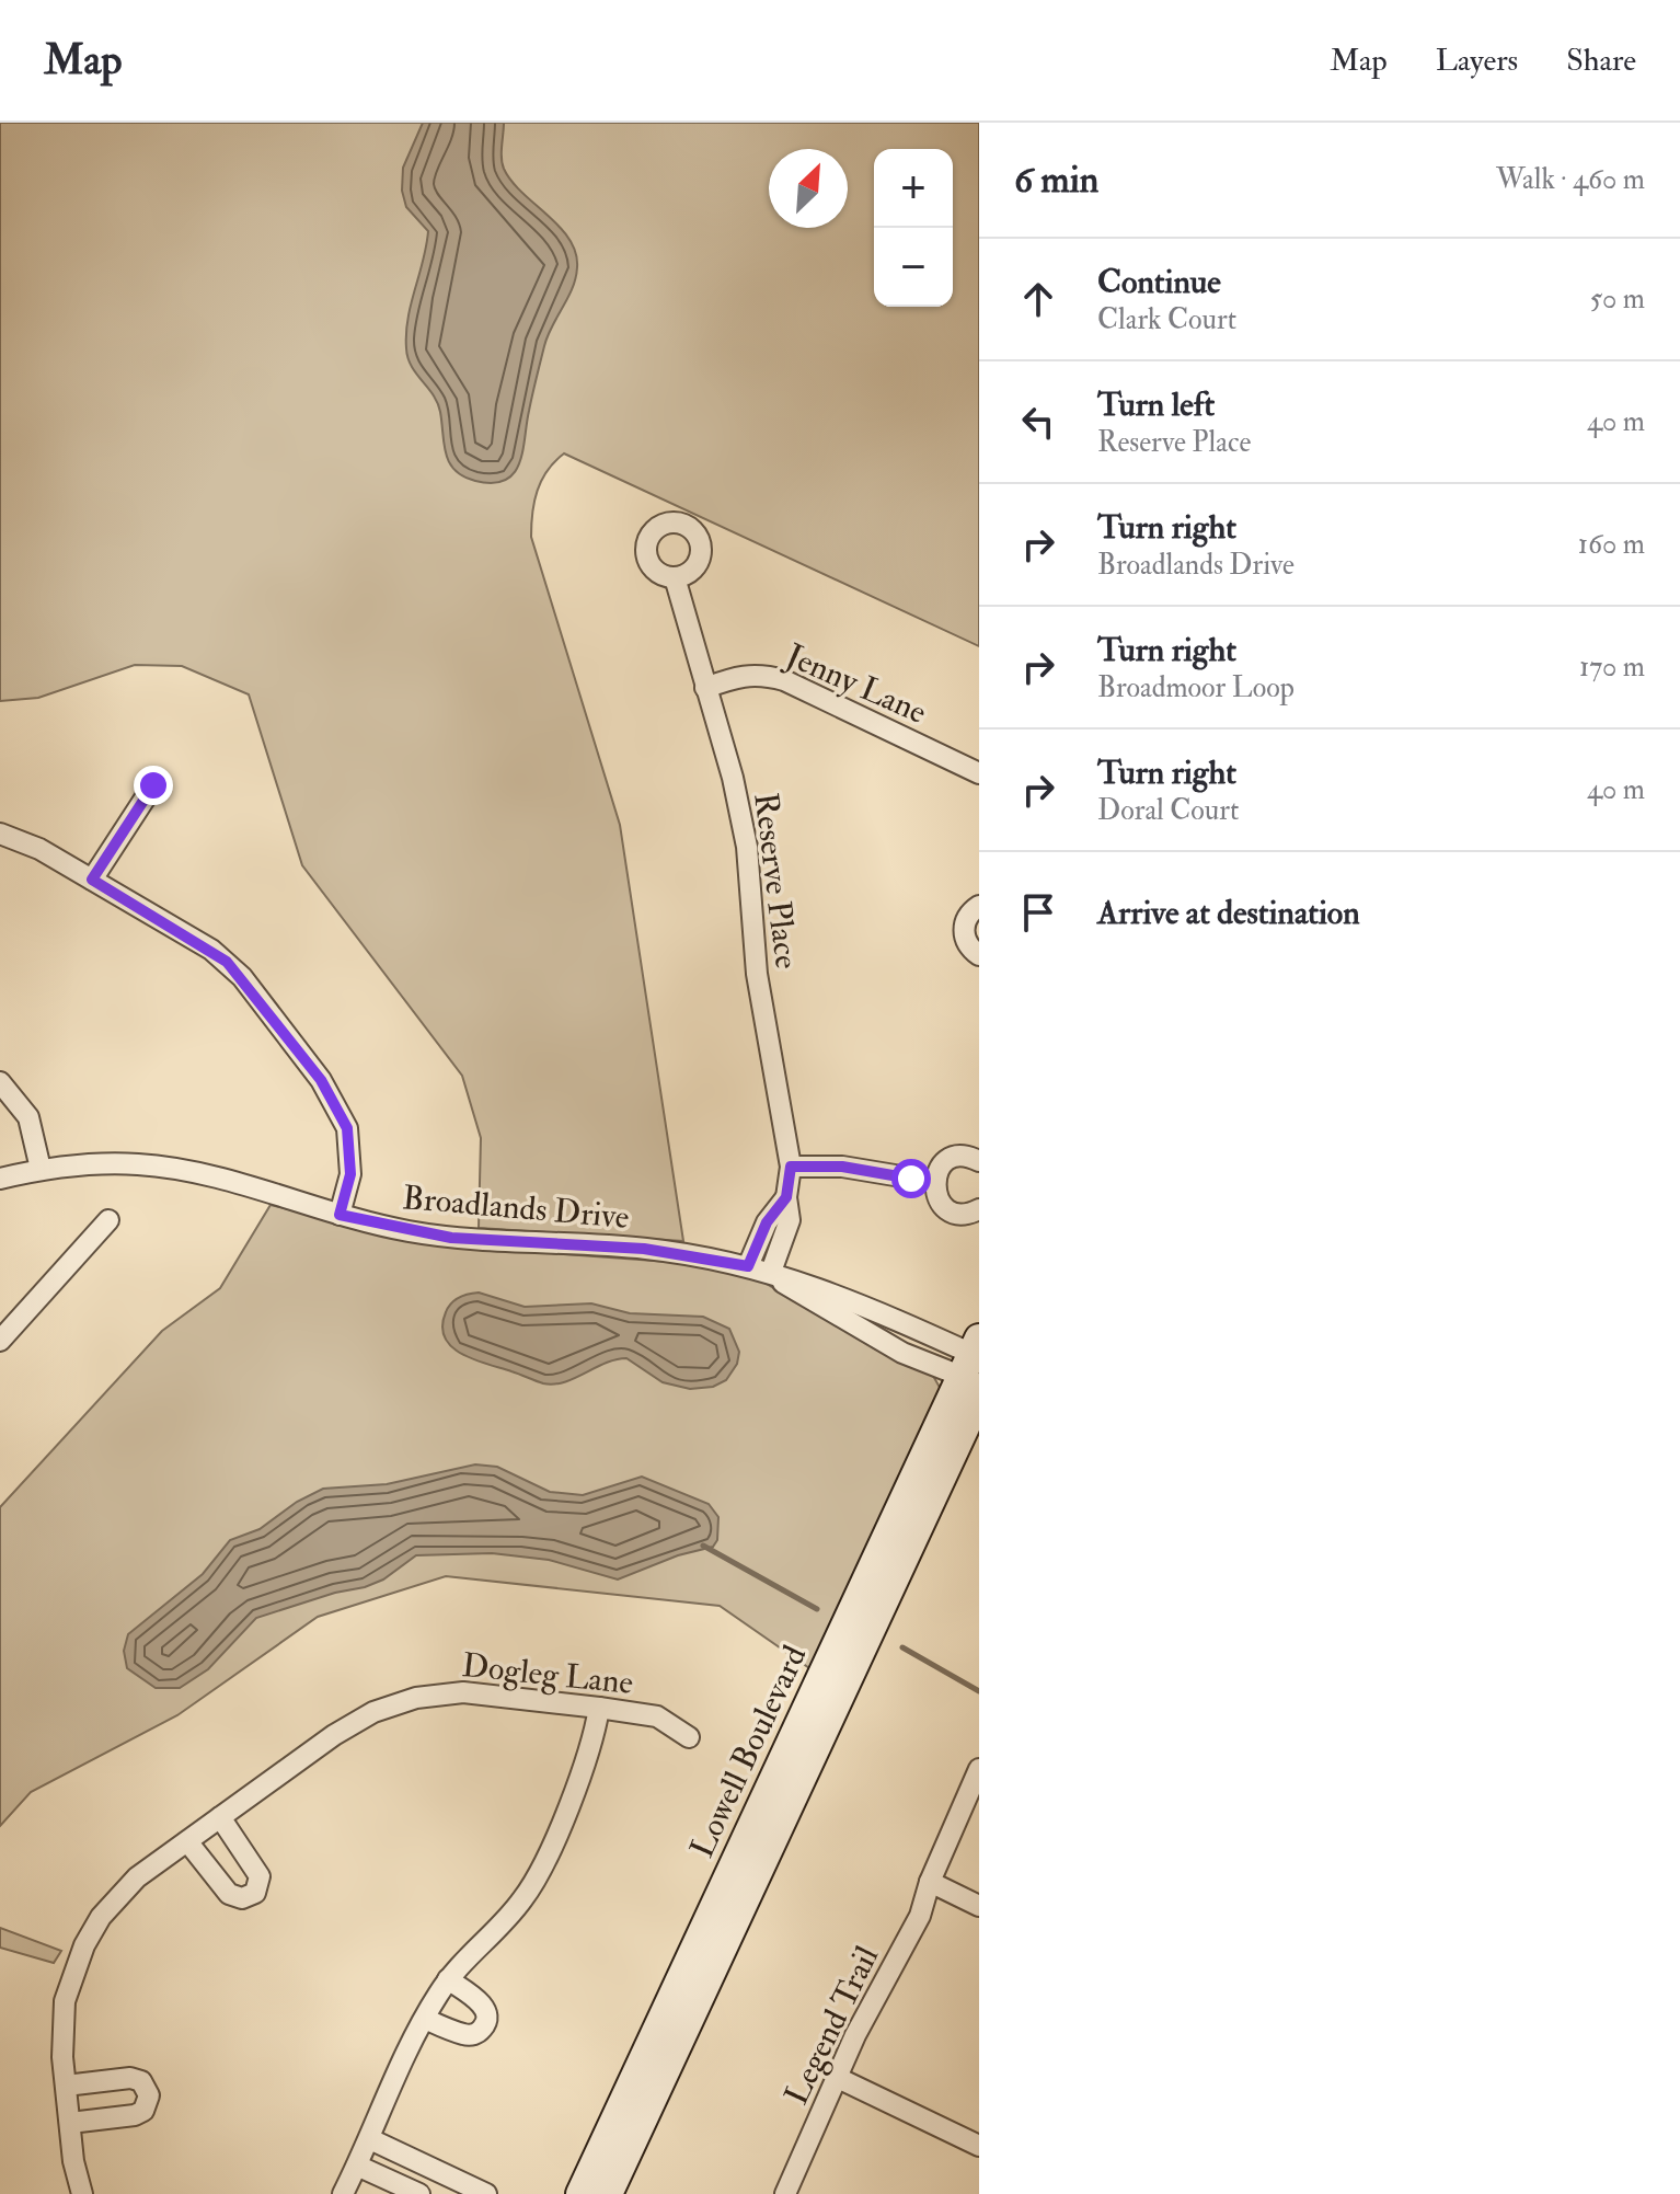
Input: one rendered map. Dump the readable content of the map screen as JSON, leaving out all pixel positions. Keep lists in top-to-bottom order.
{
  "streets": {
    "main road": ["Lowell Boulevard"],
    "street": [
      "Jenny Lane",
      "Reserve Place",
      "Broadlands Drive",
      "Dogleg Lane",
      "Legend Trail"
    ]
  },
  "crossings": [
    ["Jenny Lane", "Reserve Place"],
    ["Reserve Place", "Broadlands Drive"],
    ["Broadlands Drive", "Lowell Boulevard"]
  ],
  "north": "top right",
  "page": {
    "header": "Map",
    "nav": ["Map", "Layers", "Share"],
    "heading": ["6 min", "Walk · 460 m"],
    "map_buttons": ["+", "−"],
    "list": [
      ["Continue", "Clark Court", "50 m"],
      ["Turn left", "Reserve Place", "40 m"],
      ["Turn right", "Broadlands Drive", "160 m"],
      ["Turn right", "Broadmoor Loop", "170 m"],
      ["Turn right", "Doral Court", "40 m"],
      "Arrive at destination"
    ]
  }
}
